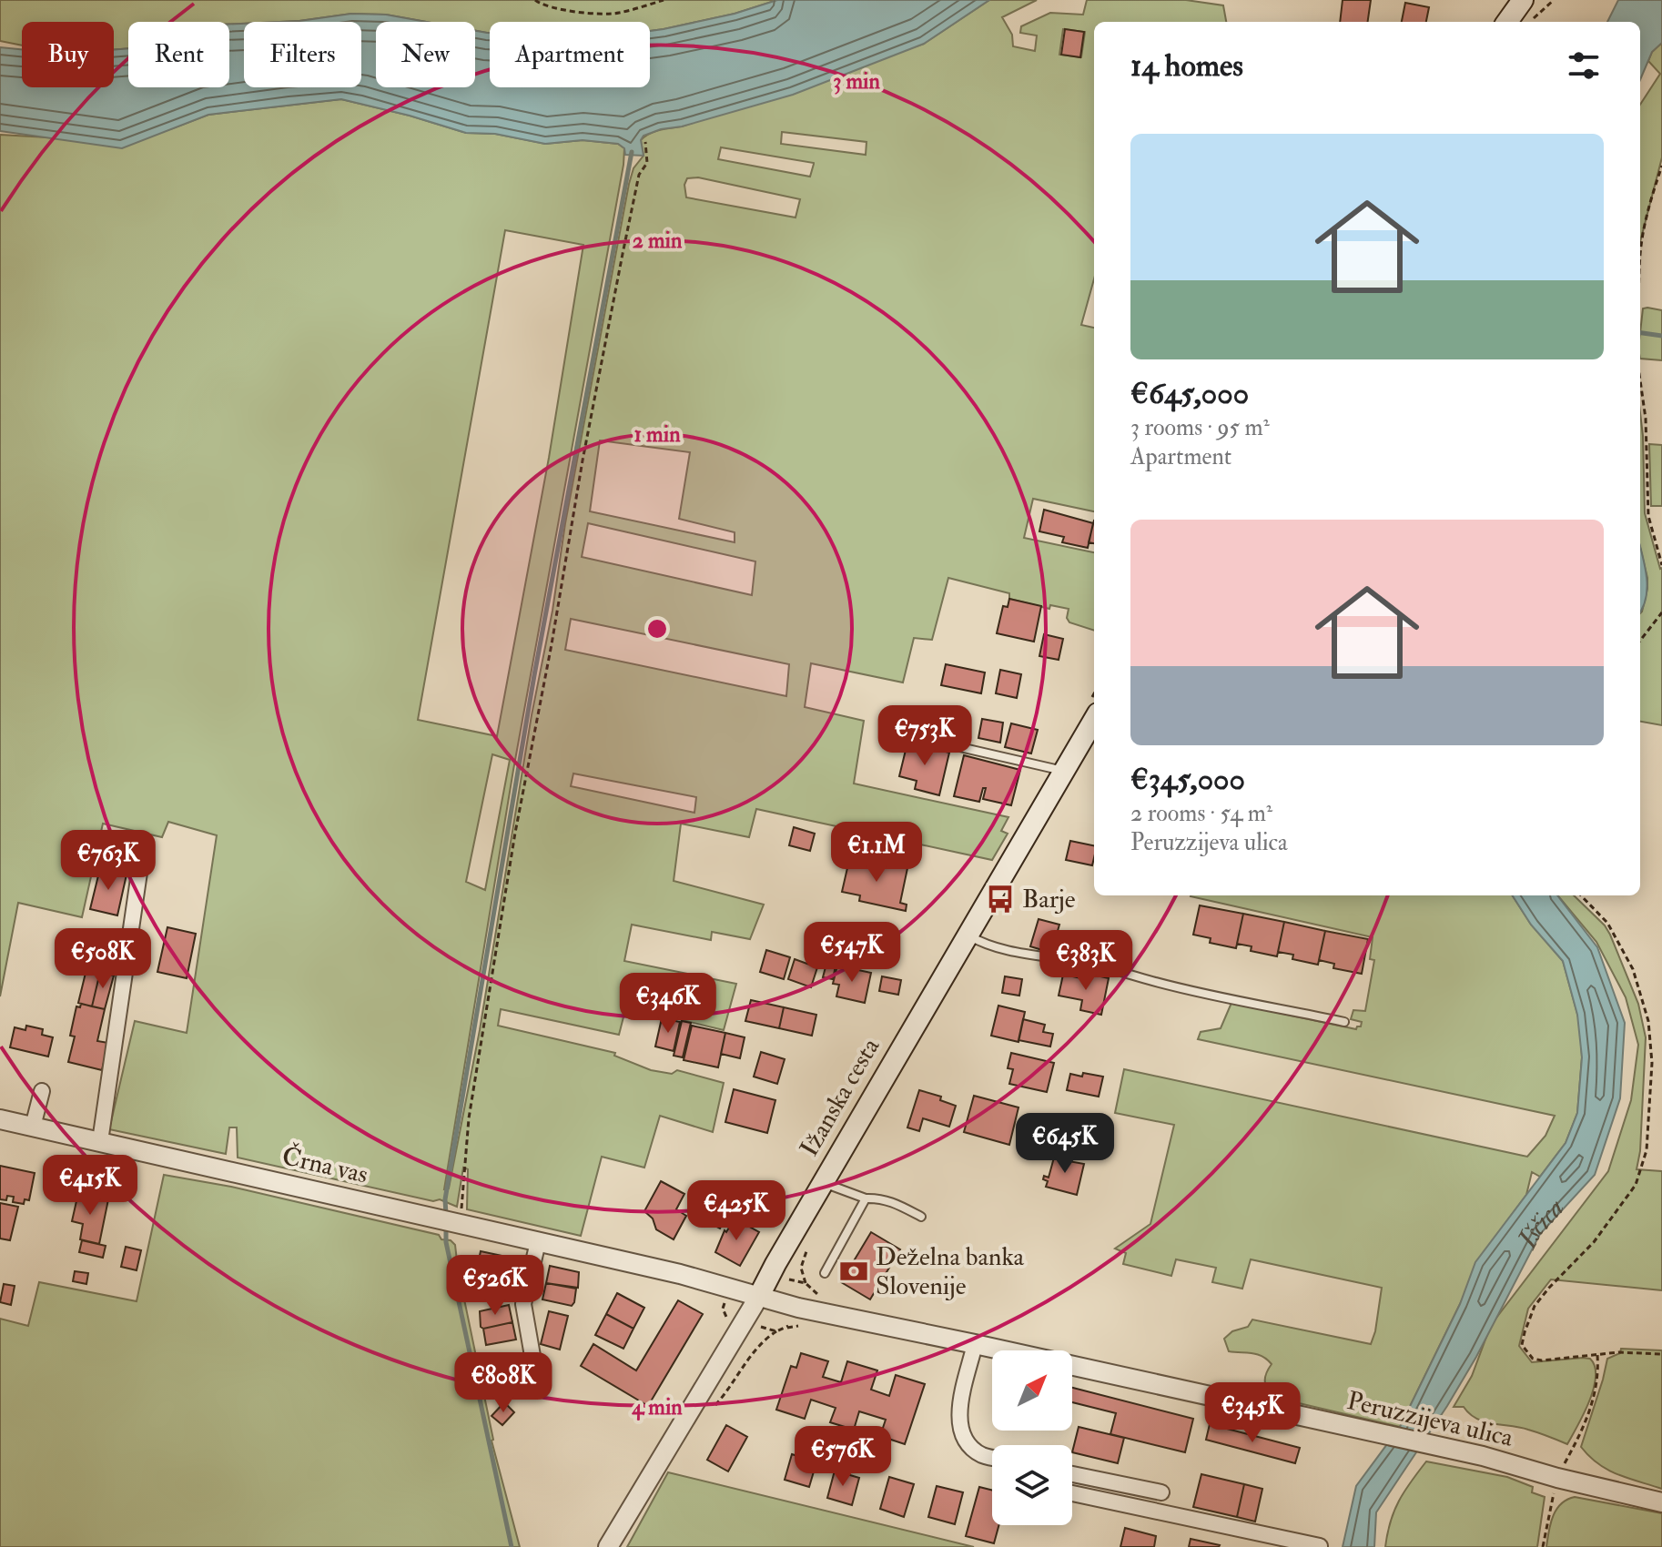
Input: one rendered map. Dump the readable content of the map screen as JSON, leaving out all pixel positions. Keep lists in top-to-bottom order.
{
  "streets": {
    "main road": ["Ižanska cesta"],
    "street": ["Črna vas", "Peruzzijeva ulica"]
  },
  "crossings": [
    ["Ižanska cesta", "Črna vas"],
    ["Ižanska cesta", "Peruzzijeva ulica"],
    ["Črna vas", "Peruzzijeva ulica"]
  ],
  "water": ["Iščica"],
  "places": {
    "bus stop": ["Barje"],
    "bank": ["Deželna banka Slovenije"]
  },
  "north": "top right",
  "page": {
    "chip": [
      "Buy",
      "Rent",
      "Filters",
      "New",
      "Apartment"
    ],
    "heading": "14 homes",
    "list": [
      {
        "name": "€645,000",
        "note": "3 rooms · 95 m² · Apartment"
      },
      {
        "name": "€345,000",
        "note": "2 rooms · 54 m² · Peruzzijeva ulica"
      }
    ],
    "price": [
      "€753K",
      "€1.1M",
      "€763K",
      "€547K",
      "€508K",
      "€383K",
      "€346K",
      "€645K",
      "€415K",
      "€425K",
      "€526K",
      "€808K",
      "€345K",
      "€576K"
    ]
  },
  "rings": [
    "3 min",
    "2 min",
    "1 min",
    "4 min"
  ]
}
